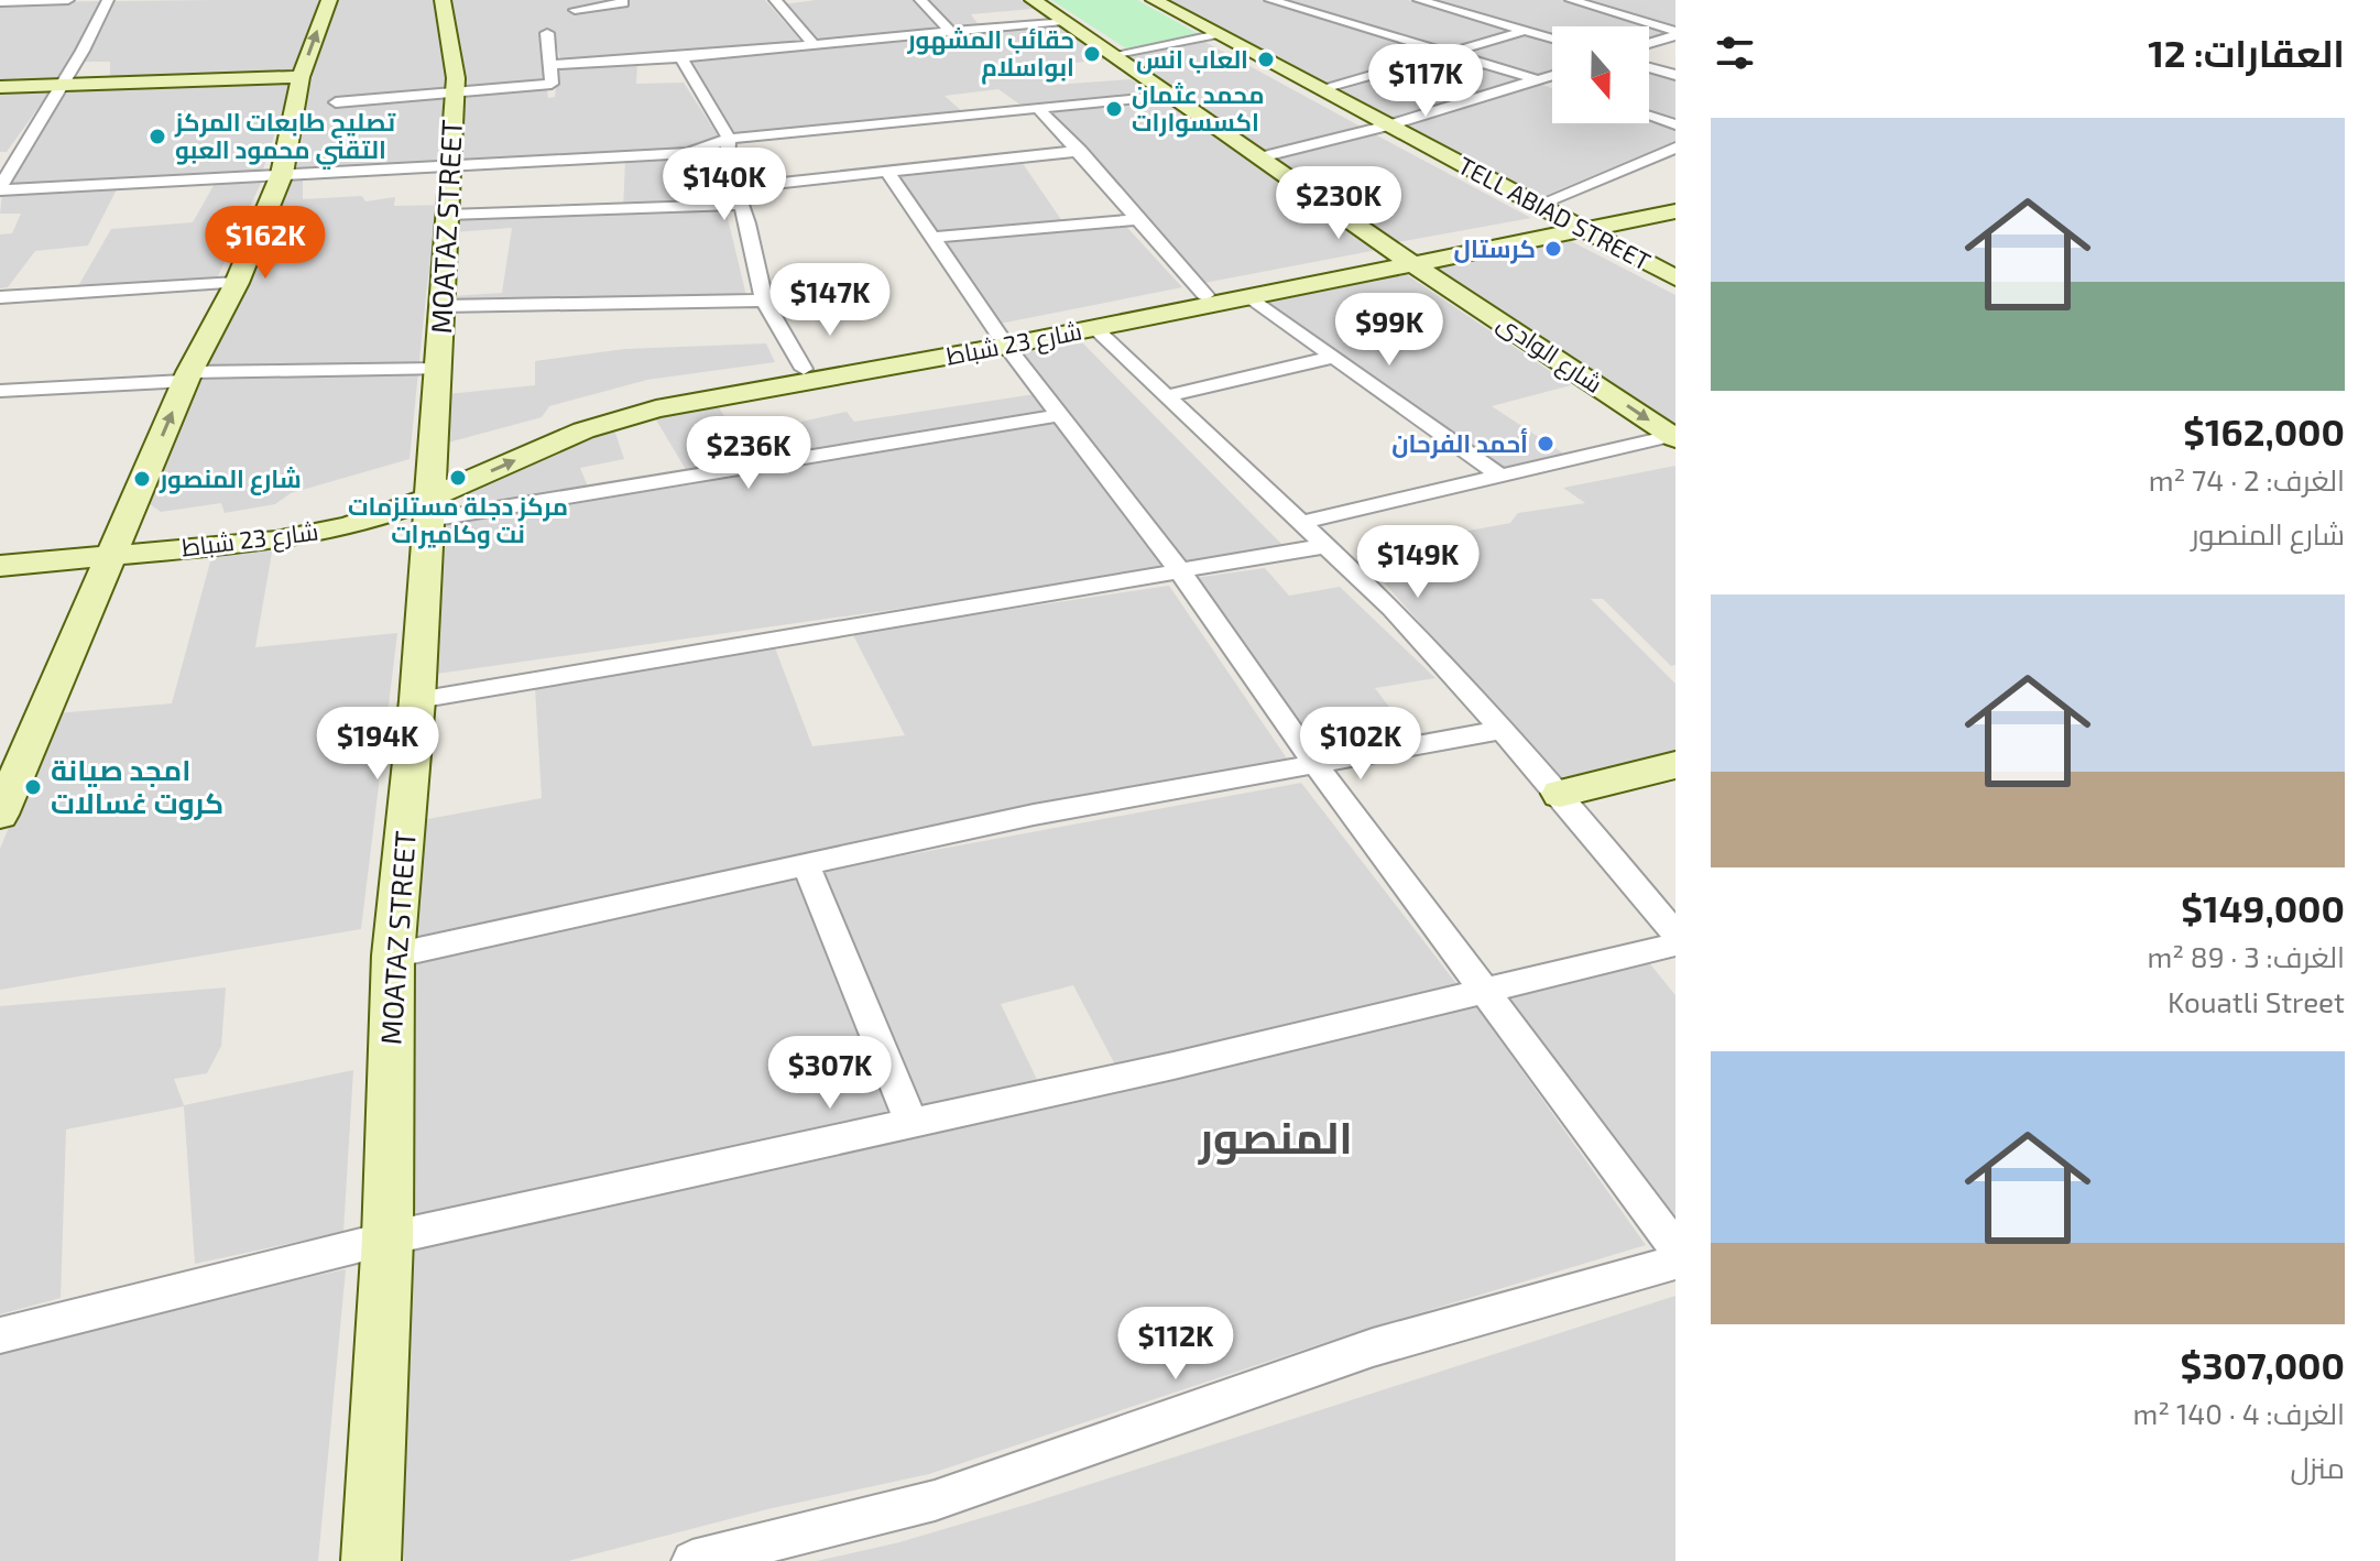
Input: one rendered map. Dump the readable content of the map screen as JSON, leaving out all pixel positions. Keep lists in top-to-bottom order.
{
  "streets": {
    "street": [
      "TELL ABIAD STREET",
      "MOATAZ STREET",
      "شارع 23 شباط",
      "شارع الوادى"
    ]
  },
  "crossings": [
    ["TELL ABIAD STREET", "شارع 23 شباط"],
    ["MOATAZ STREET", "شارع 23 شباط"],
    ["شارع 23 شباط", "شارع الوادى"]
  ],
  "districts": ["المنصور"],
  "places": [
    "حقائب المشهور ابواسلام",
    "العاب انس",
    "محمد عثمان اكسسوارات",
    "تصليح طابعات المركز التقني محمود العبو",
    "كرستال",
    "أحمد الفرحان",
    "مركز دجلة مستلزمات نت وكاميرات",
    "شارع المنصور",
    "امجد صيانة كروت غسالات"
  ],
  "north": "bottom",
  "page": {
    "heading": "العقارات: 12",
    "price": [
      "$117K",
      "$140K",
      "$230K",
      "$162K",
      "$147K",
      "$99K",
      "$236K",
      "$149K",
      "$194K",
      "$102K",
      "$307K",
      "$112K"
    ],
    "list": [
      {
        "name": "$162,000",
        "note": "الغرف: 2 · 74 m² · شارع المنصور"
      },
      {
        "name": "$149,000",
        "note": "الغرف: 3 · 89 m² · Kouatli Street"
      },
      {
        "name": "$307,000",
        "note": "الغرف: 4 · 140 m² · منزل"
      }
    ]
  }
}
